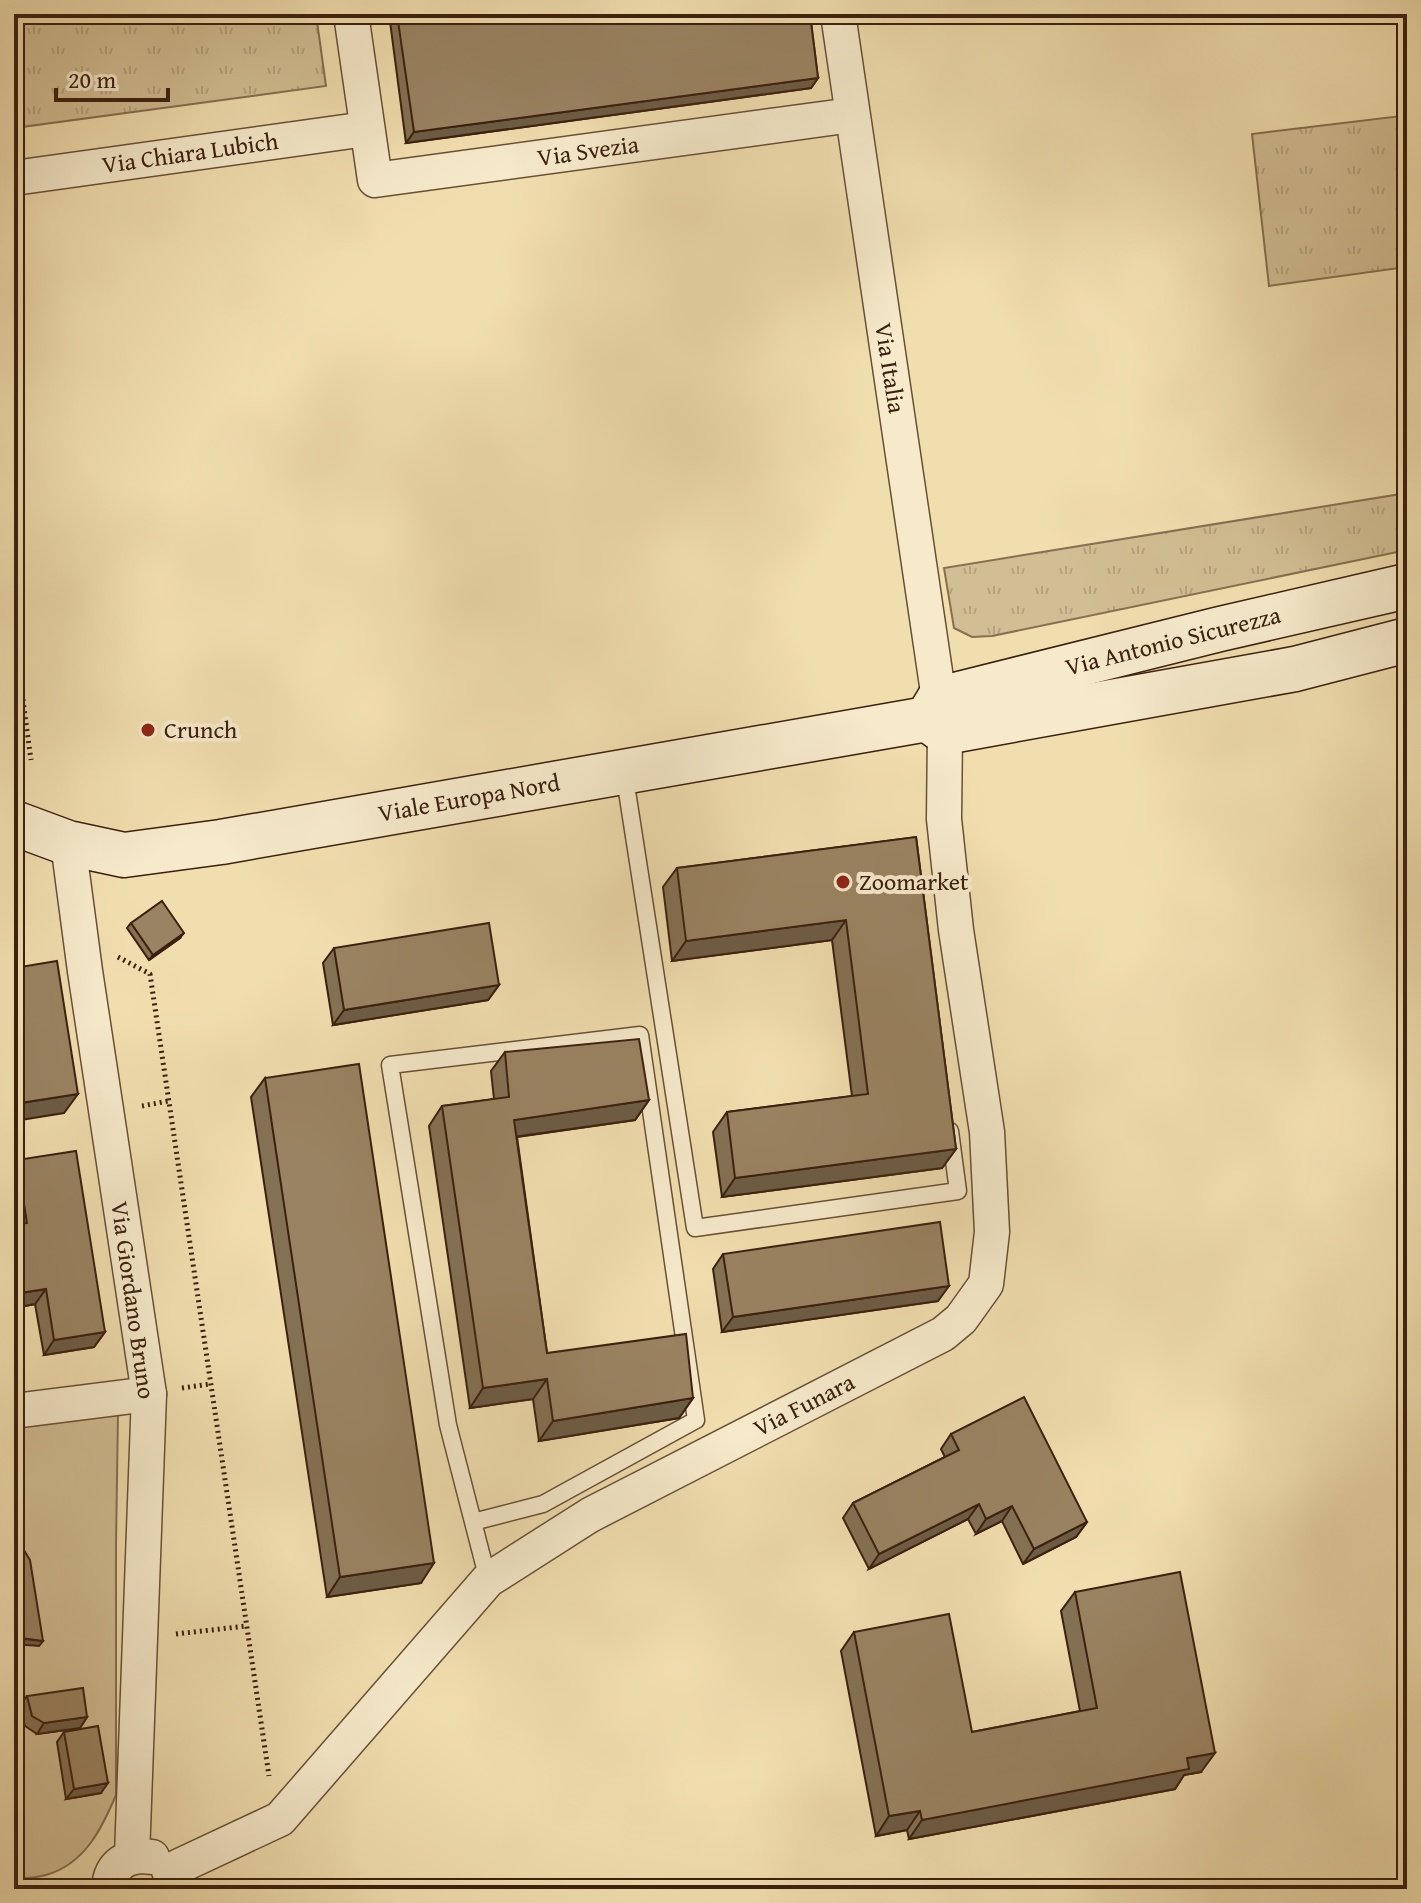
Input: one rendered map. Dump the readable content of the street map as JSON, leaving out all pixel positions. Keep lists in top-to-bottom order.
{
  "streets": {
    "street": [
      "Via Svezia",
      "Via Chiara Lubich",
      "Via Italia",
      "Via Antonio Sicurezza",
      "Viale Europa Nord",
      "Via Giordano Bruno",
      "Via Funara"
    ]
  },
  "crossings": [
    ["Via Svezia", "Via Chiara Lubich"],
    ["Via Svezia", "Via Italia"],
    ["Via Italia", "Via Antonio Sicurezza"],
    ["Via Italia", "Viale Europa Nord"],
    ["Via Italia", "Via Funara"],
    ["Via Antonio Sicurezza", "Viale Europa Nord"],
    ["Via Antonio Sicurezza", "Via Funara"],
    ["Viale Europa Nord", "Via Giordano Bruno"],
    ["Viale Europa Nord", "Via Funara"]
  ],
  "places": ["Crunch", "Zoomarket"],
  "scale_bar": "20 m"
}
